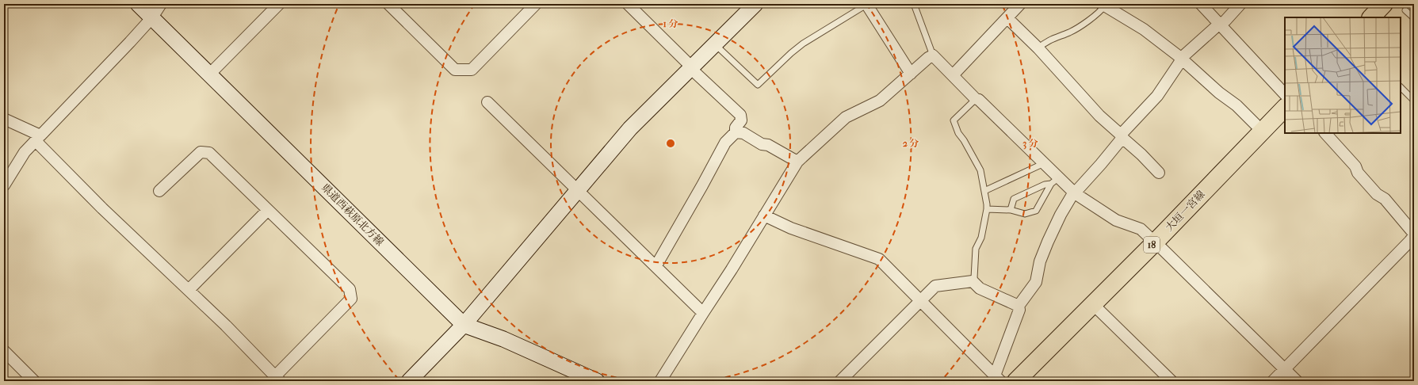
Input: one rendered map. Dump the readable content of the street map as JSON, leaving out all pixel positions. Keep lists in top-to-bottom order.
{
  "streets": {
    "main road": ["大垣一宮線", "県道西萩原北方線", "18"]
  },
  "rings": ["1 分", "2 分", "3 分"]
}
